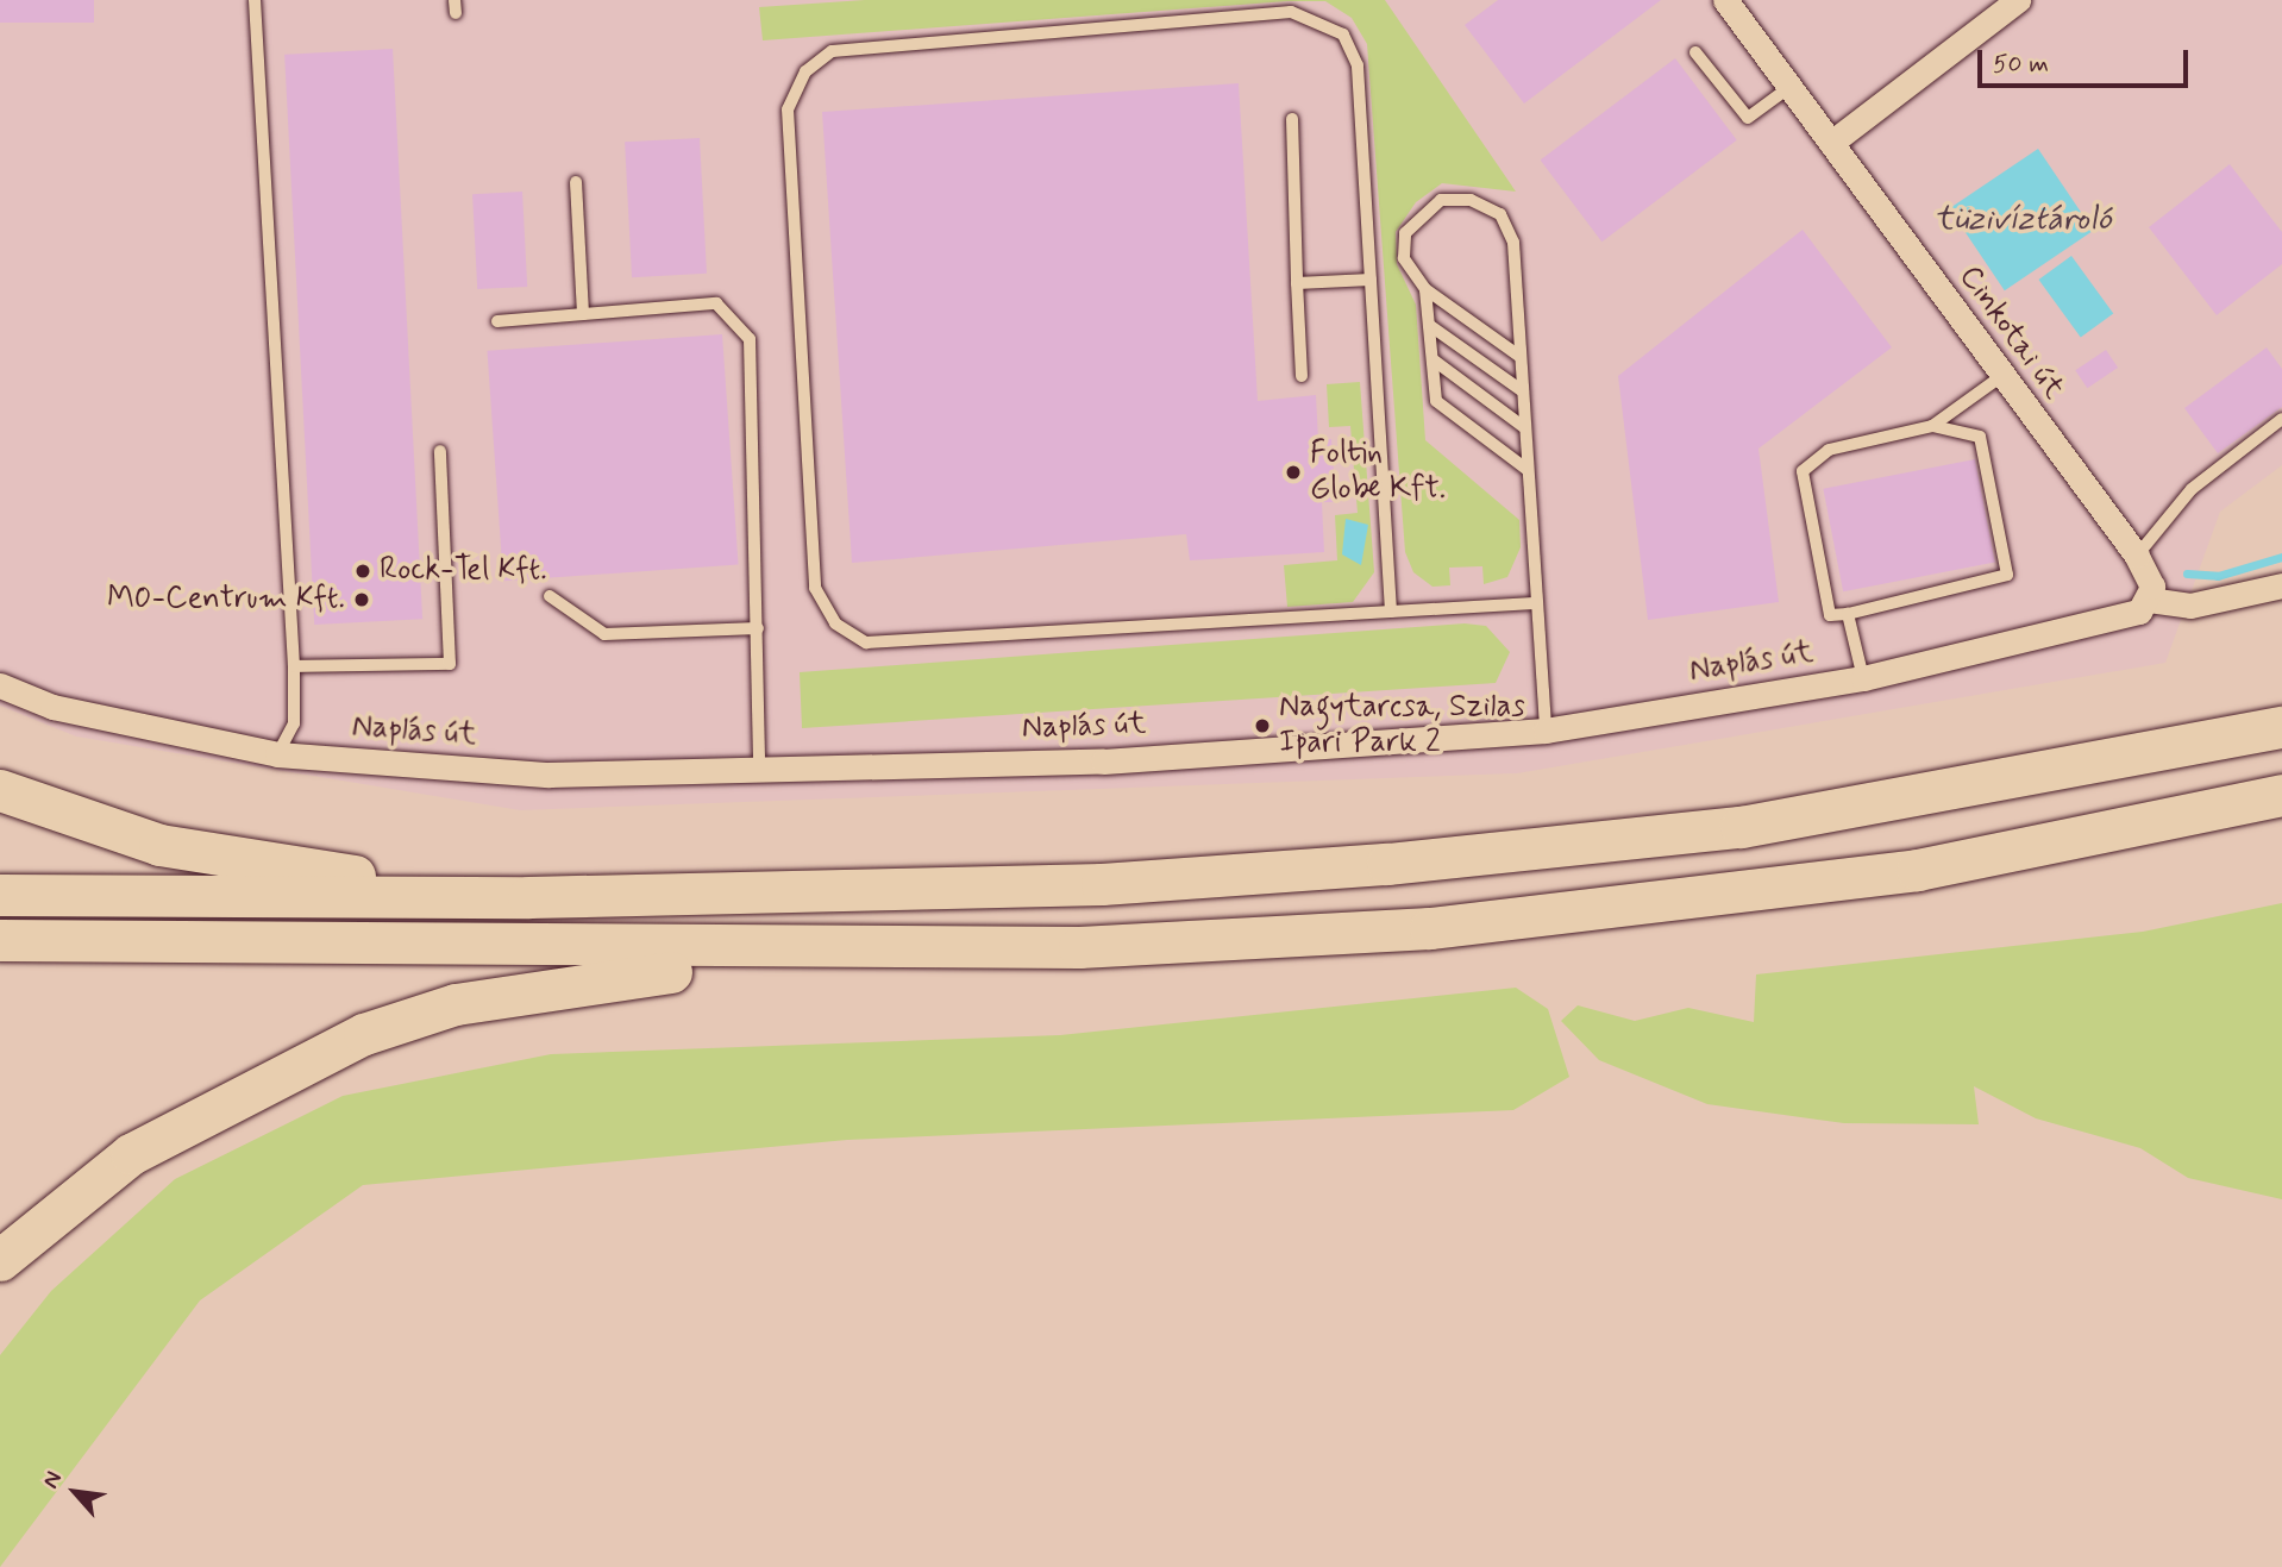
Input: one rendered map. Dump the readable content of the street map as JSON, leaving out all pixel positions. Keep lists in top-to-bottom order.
{
  "streets": {
    "street": ["Cinkotai út", "Naplás út"]
  },
  "crossings": [
    ["Cinkotai út", "Naplás út"]
  ],
  "water": ["tüzivíztároló"],
  "places": [
    "Foltin Globe Kft.",
    "Rock-Tel Kft.",
    "M0-Centrum Kft.",
    "Nagytarcsa, Szilas Ipari Park 2"
  ],
  "scale_bar": "50 m",
  "north": "top left"
}
